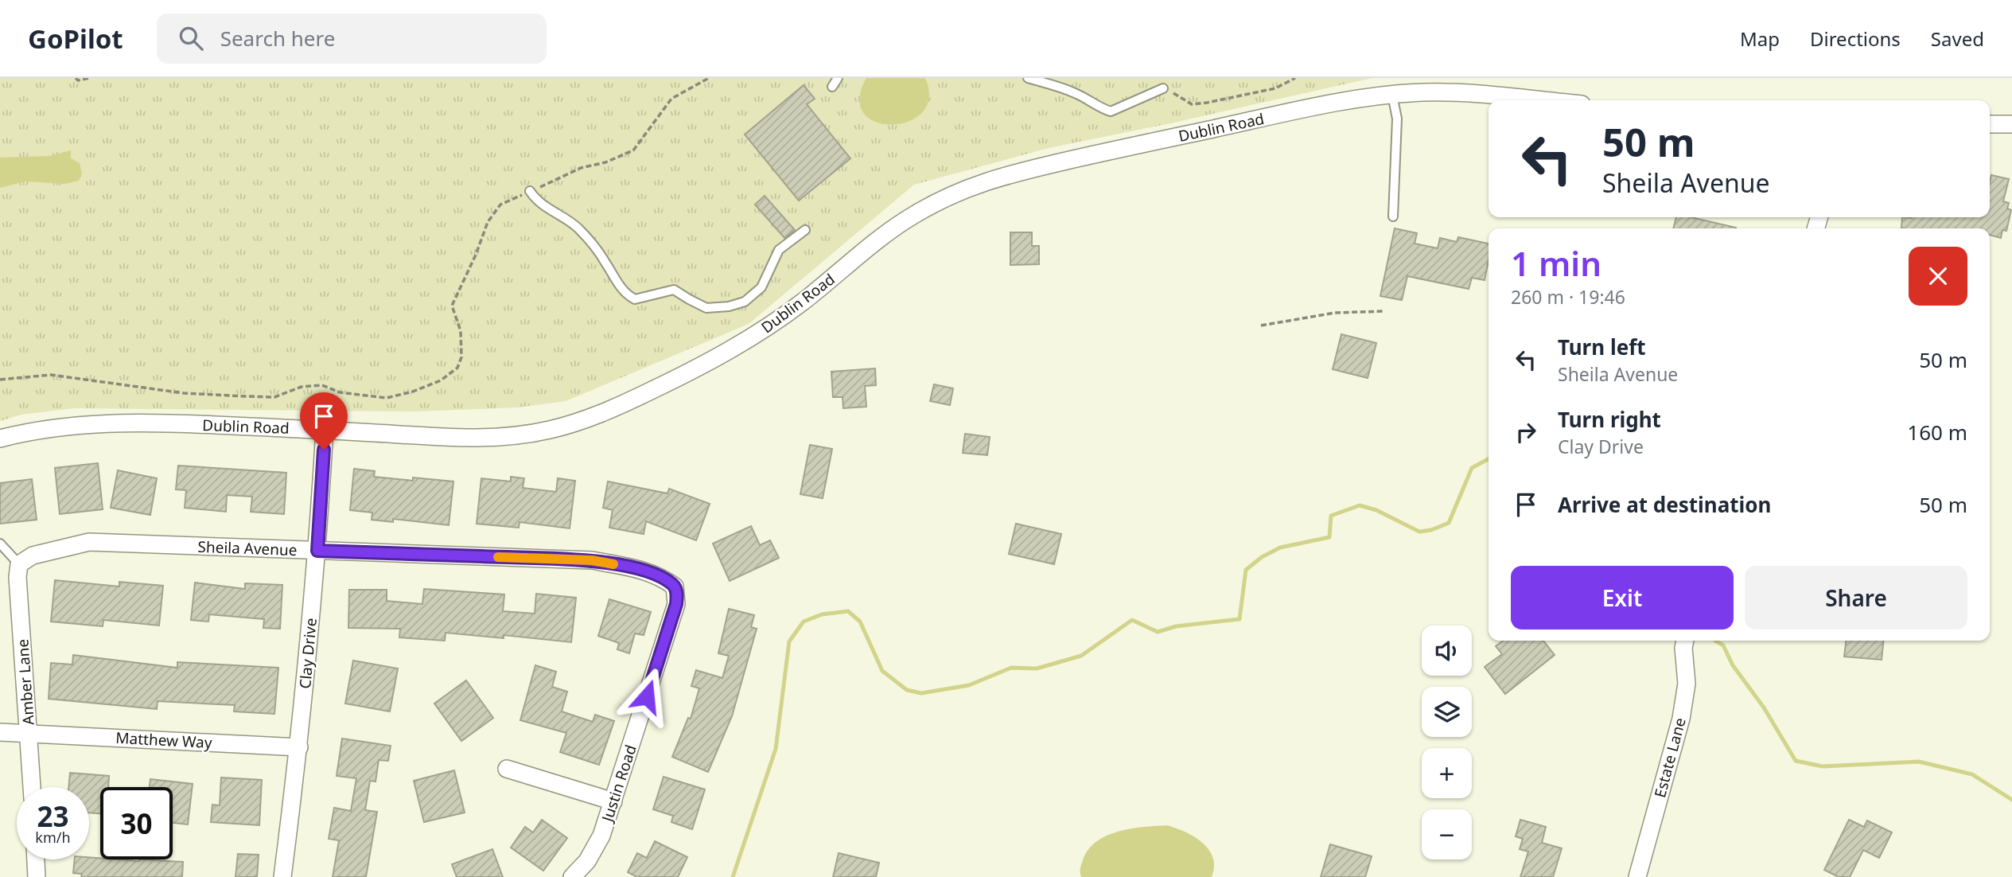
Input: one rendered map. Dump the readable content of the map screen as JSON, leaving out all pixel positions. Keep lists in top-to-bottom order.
{
  "streets": {
    "street": [
      "Dublin Road",
      "Sheila Avenue",
      "Clay Drive",
      "Amber Lane",
      "Matthew Way",
      "Estate Lane",
      "Justin Road"
    ]
  },
  "crossings": [
    ["Dublin Road", "Clay Drive"],
    ["Sheila Avenue", "Clay Drive"],
    ["Sheila Avenue", "Amber Lane"],
    ["Sheila Avenue", "Justin Road"],
    ["Clay Drive", "Matthew Way"],
    ["Amber Lane", "Matthew Way"]
  ],
  "page": {
    "header": "GoPilot",
    "search": "Search here",
    "nav": ["Map", "Directions", "Saved"],
    "turn": ["50 m", "Sheila Avenue"],
    "heading": ["1 min", "260 m · 19:46"],
    "list": [
      {
        "name": "Turn left",
        "note": "Sheila Avenue",
        "value": "50 m"
      },
      {
        "name": "Turn right",
        "note": "Clay Drive",
        "value": "160 m"
      },
      {
        "name": "Arrive at destination",
        "value": "50 m"
      }
    ],
    "buttons": ["Exit", "Share"],
    "map_buttons": ["+", "−"],
    "speed": "23 km/h",
    "limit": "30"
  }
}
